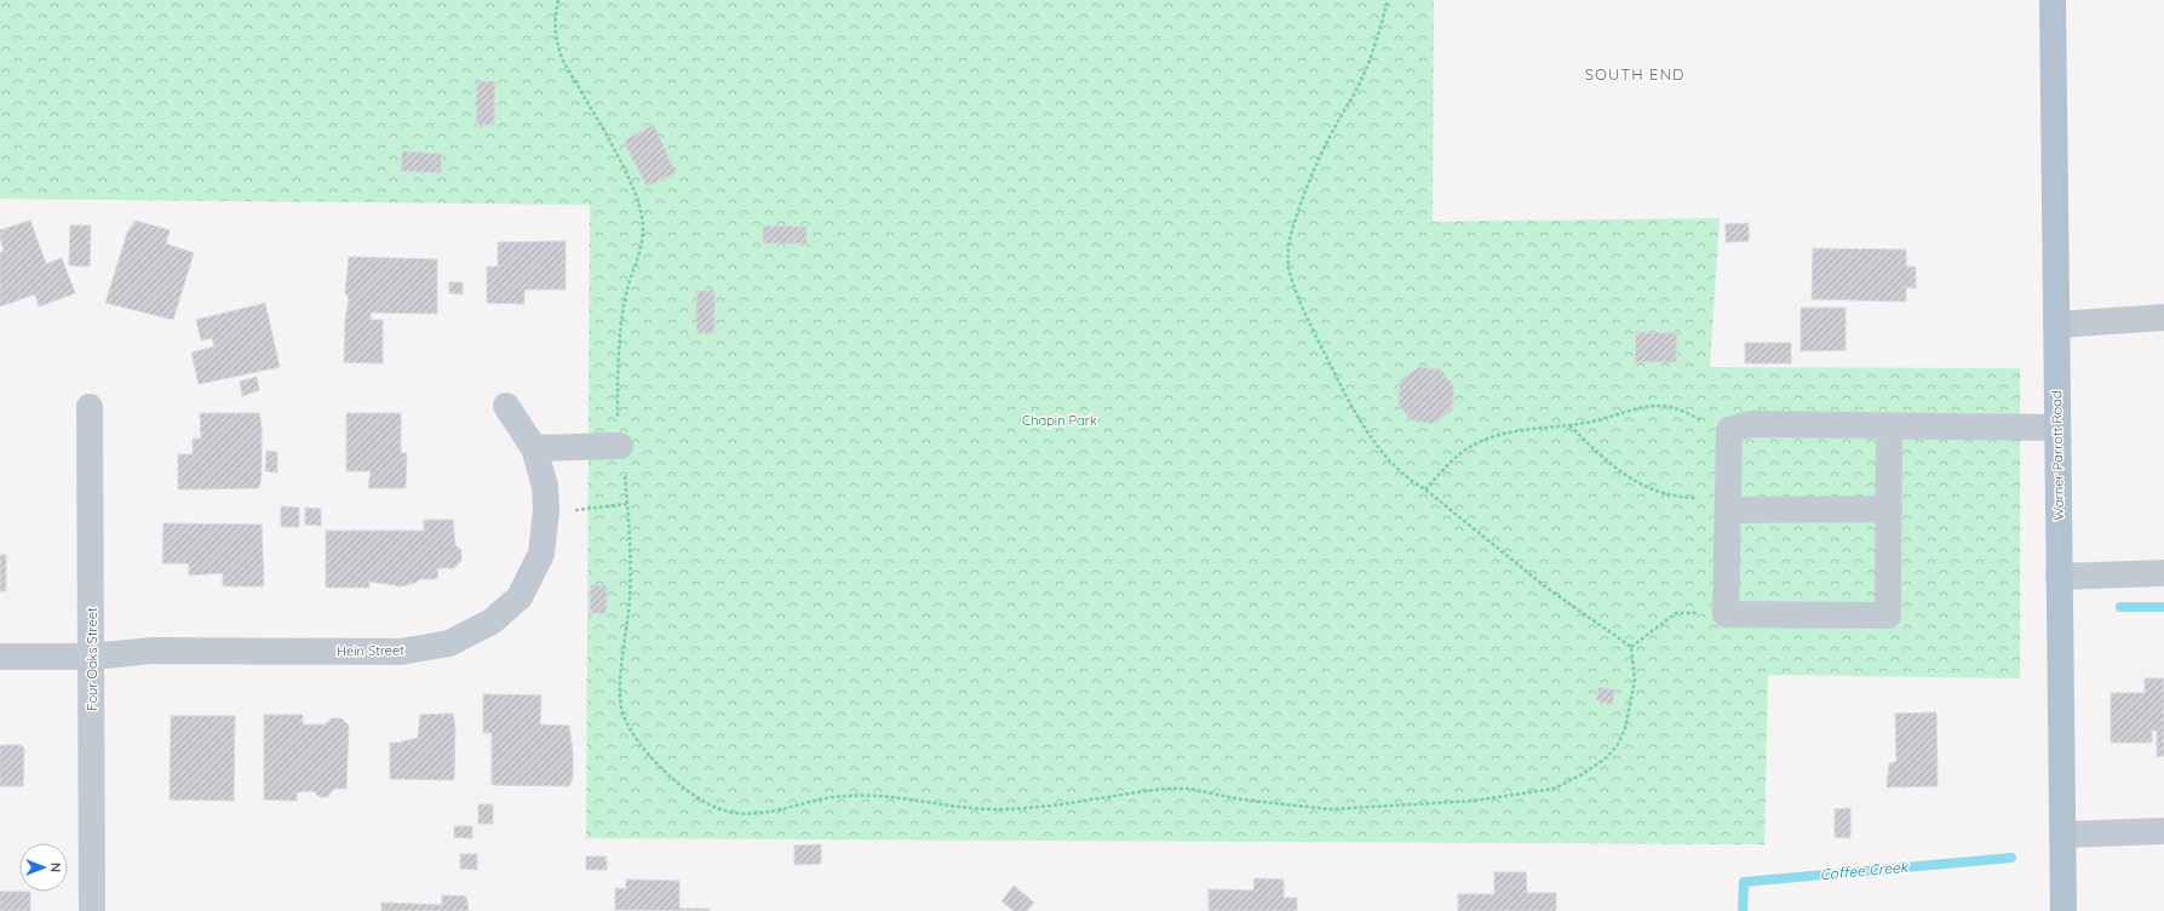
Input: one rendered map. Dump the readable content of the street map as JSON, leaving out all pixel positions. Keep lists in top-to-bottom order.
{
  "streets": {
    "main road": ["Warner Parrott Road"],
    "street": ["Hein Street", "Four Oaks Street"]
  },
  "crossings": [
    ["Hein Street", "Four Oaks Street"]
  ],
  "districts": ["SOUTH END"],
  "water": ["Coffee Creek"],
  "parks": ["Chapin Park"],
  "north": "right"
}
